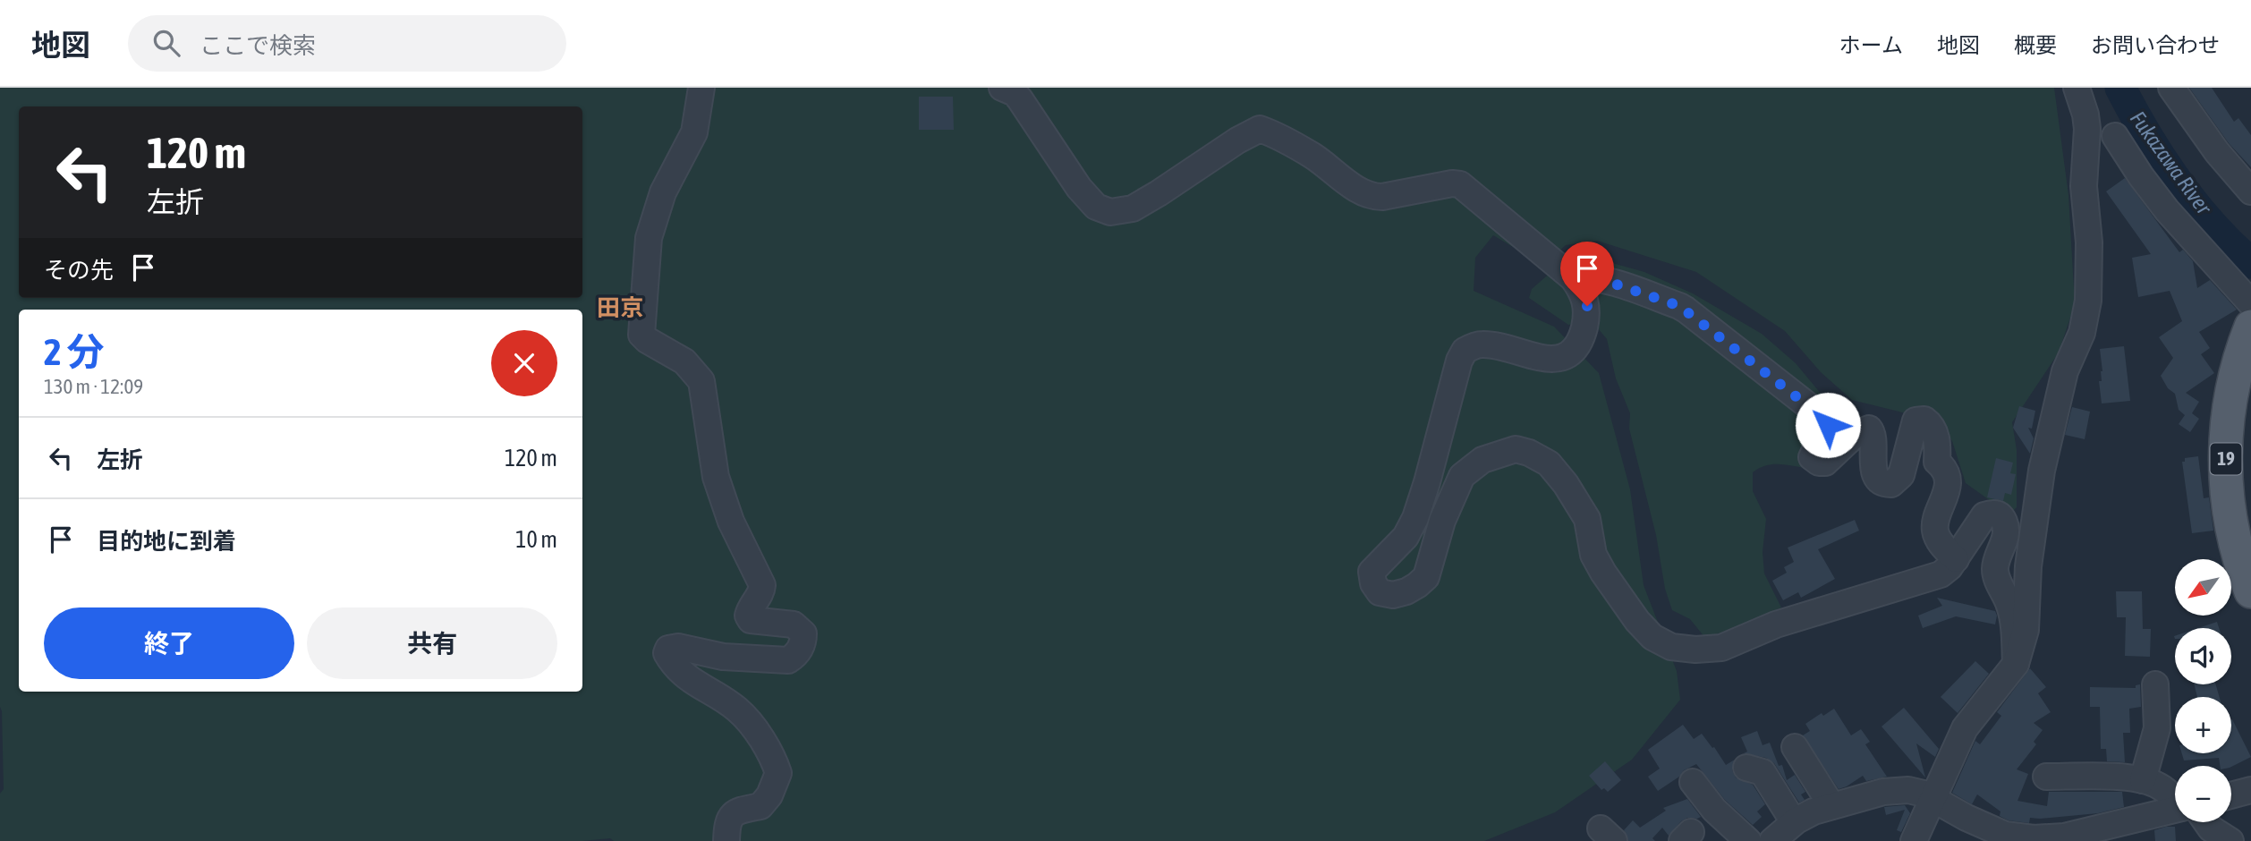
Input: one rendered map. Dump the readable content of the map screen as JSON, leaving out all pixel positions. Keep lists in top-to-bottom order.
{
  "streets": {
    "main road": ["19"]
  },
  "districts": ["田京"],
  "water": ["Fukazawa River"],
  "north": "bottom left",
  "page": {
    "header": "地図",
    "search": "ここで検索",
    "nav": [
      "ホーム",
      "地図",
      "概要",
      "お問い合わせ"
    ],
    "turn": ["120 m", "左折"],
    "then": "その先",
    "heading": ["2 分", "130 m · 12:09"],
    "list": [
      {
        "name": "左折",
        "value": "120 m"
      },
      {
        "name": "目的地に到着",
        "value": "10 m"
      }
    ],
    "map_buttons": ["+", "−"],
    "buttons": ["終了", "共有"]
  }
}
